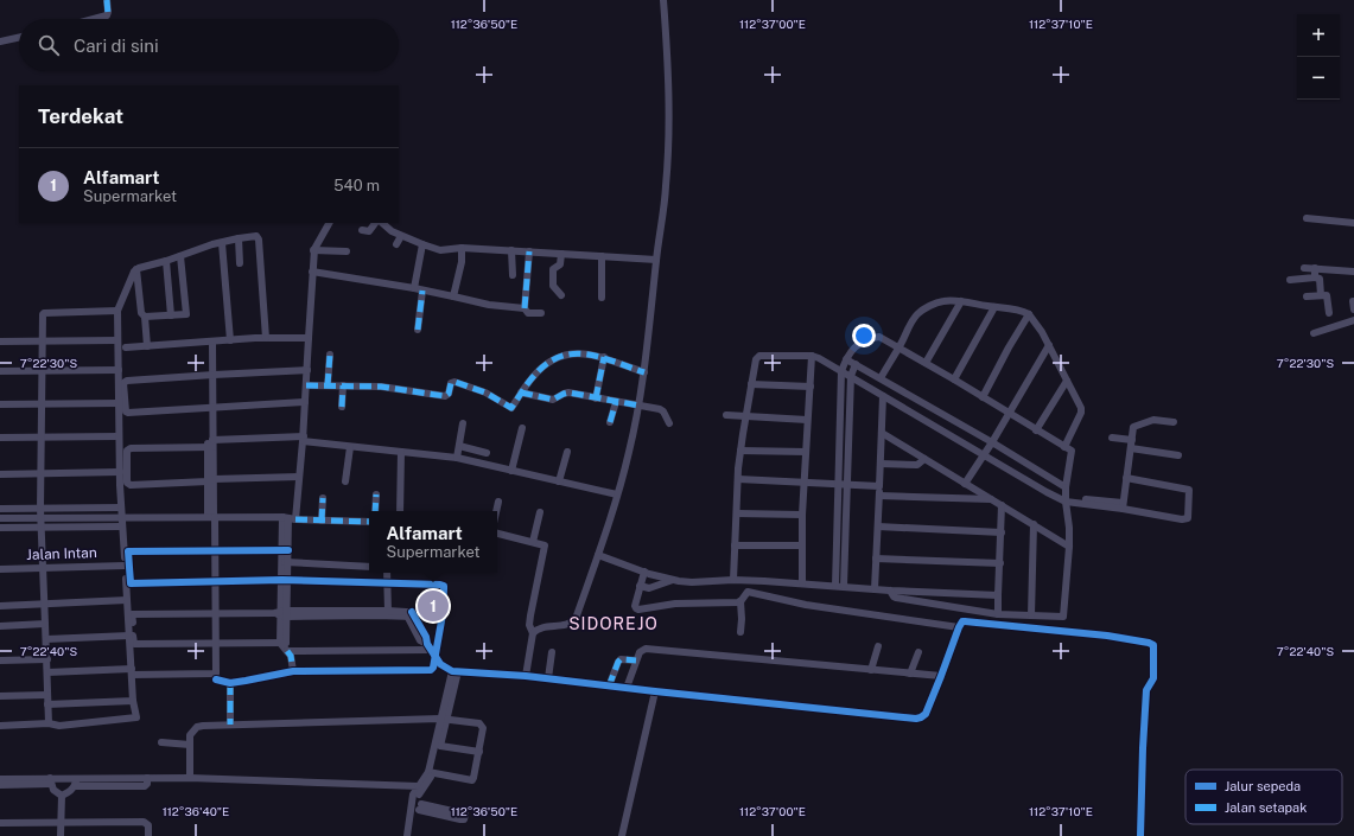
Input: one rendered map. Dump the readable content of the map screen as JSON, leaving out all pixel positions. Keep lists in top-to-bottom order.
{
  "streets": {
    "street": ["Jalan Intan"]
  },
  "districts": ["SIDOREJO"],
  "legend": ["Jalur sepeda", "Jalan setapak"],
  "page": {
    "map_buttons": ["+", "−"],
    "search": "Cari di sini",
    "heading": "Terdekat",
    "list": [
      {
        "mark": "1",
        "name": "Alfamart",
        "note": "Supermarket",
        "value": "540 m"
      }
    ],
    "popup": ["Alfamart", "Supermarket"],
    "pins": "1"
  },
  "coordinates": [
    "112°36'50\"E",
    "112°37'00\"E",
    "112°37'10\"E",
    "7°22'30\"S",
    "7°22'40\"S",
    "112°36'40\"E"
  ]
}
